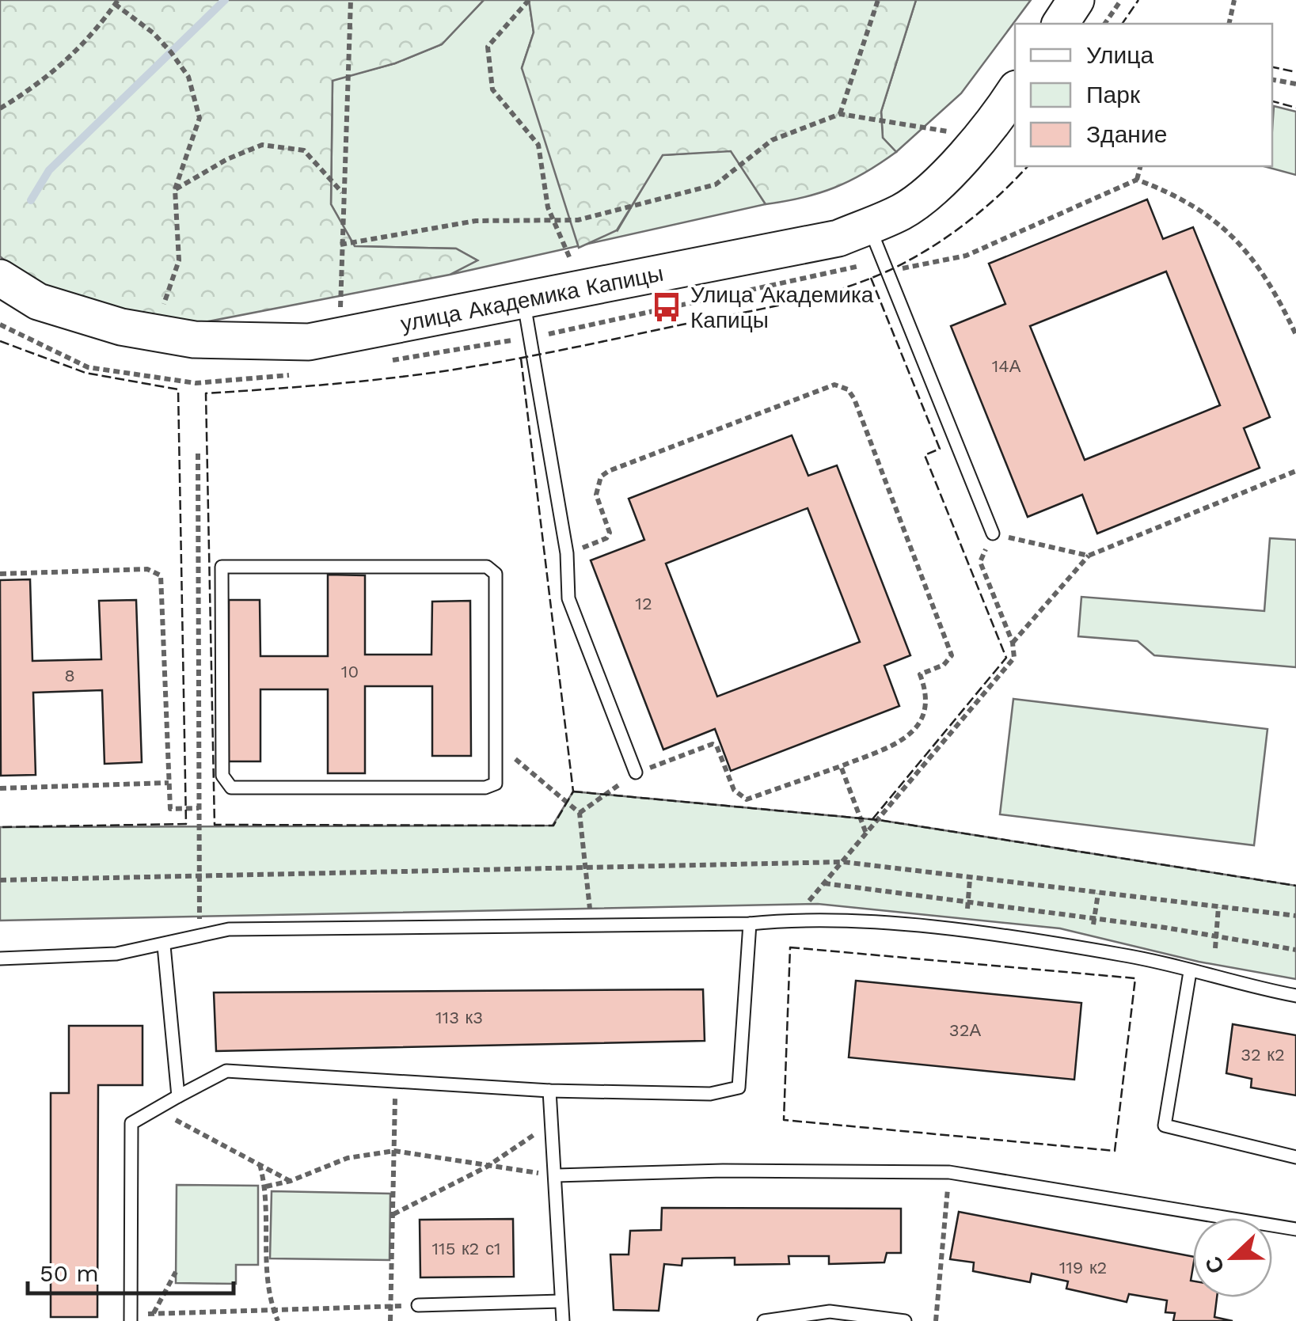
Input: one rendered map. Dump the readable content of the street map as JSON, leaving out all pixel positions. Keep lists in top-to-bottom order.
{
  "streets": {
    "street": ["улица Академика Капицы"]
  },
  "places": {
    "bus stop": ["Улица Академика Капицы"]
  },
  "house_numbers": [
    "14А",
    "12",
    "10",
    "8",
    "113 к3",
    "32А",
    "32 к2",
    "115 к2 с1",
    "119 к2"
  ],
  "legend": ["Улица", "Парк", "Здание"],
  "scale_bar": "50 m",
  "north": "left"
}
